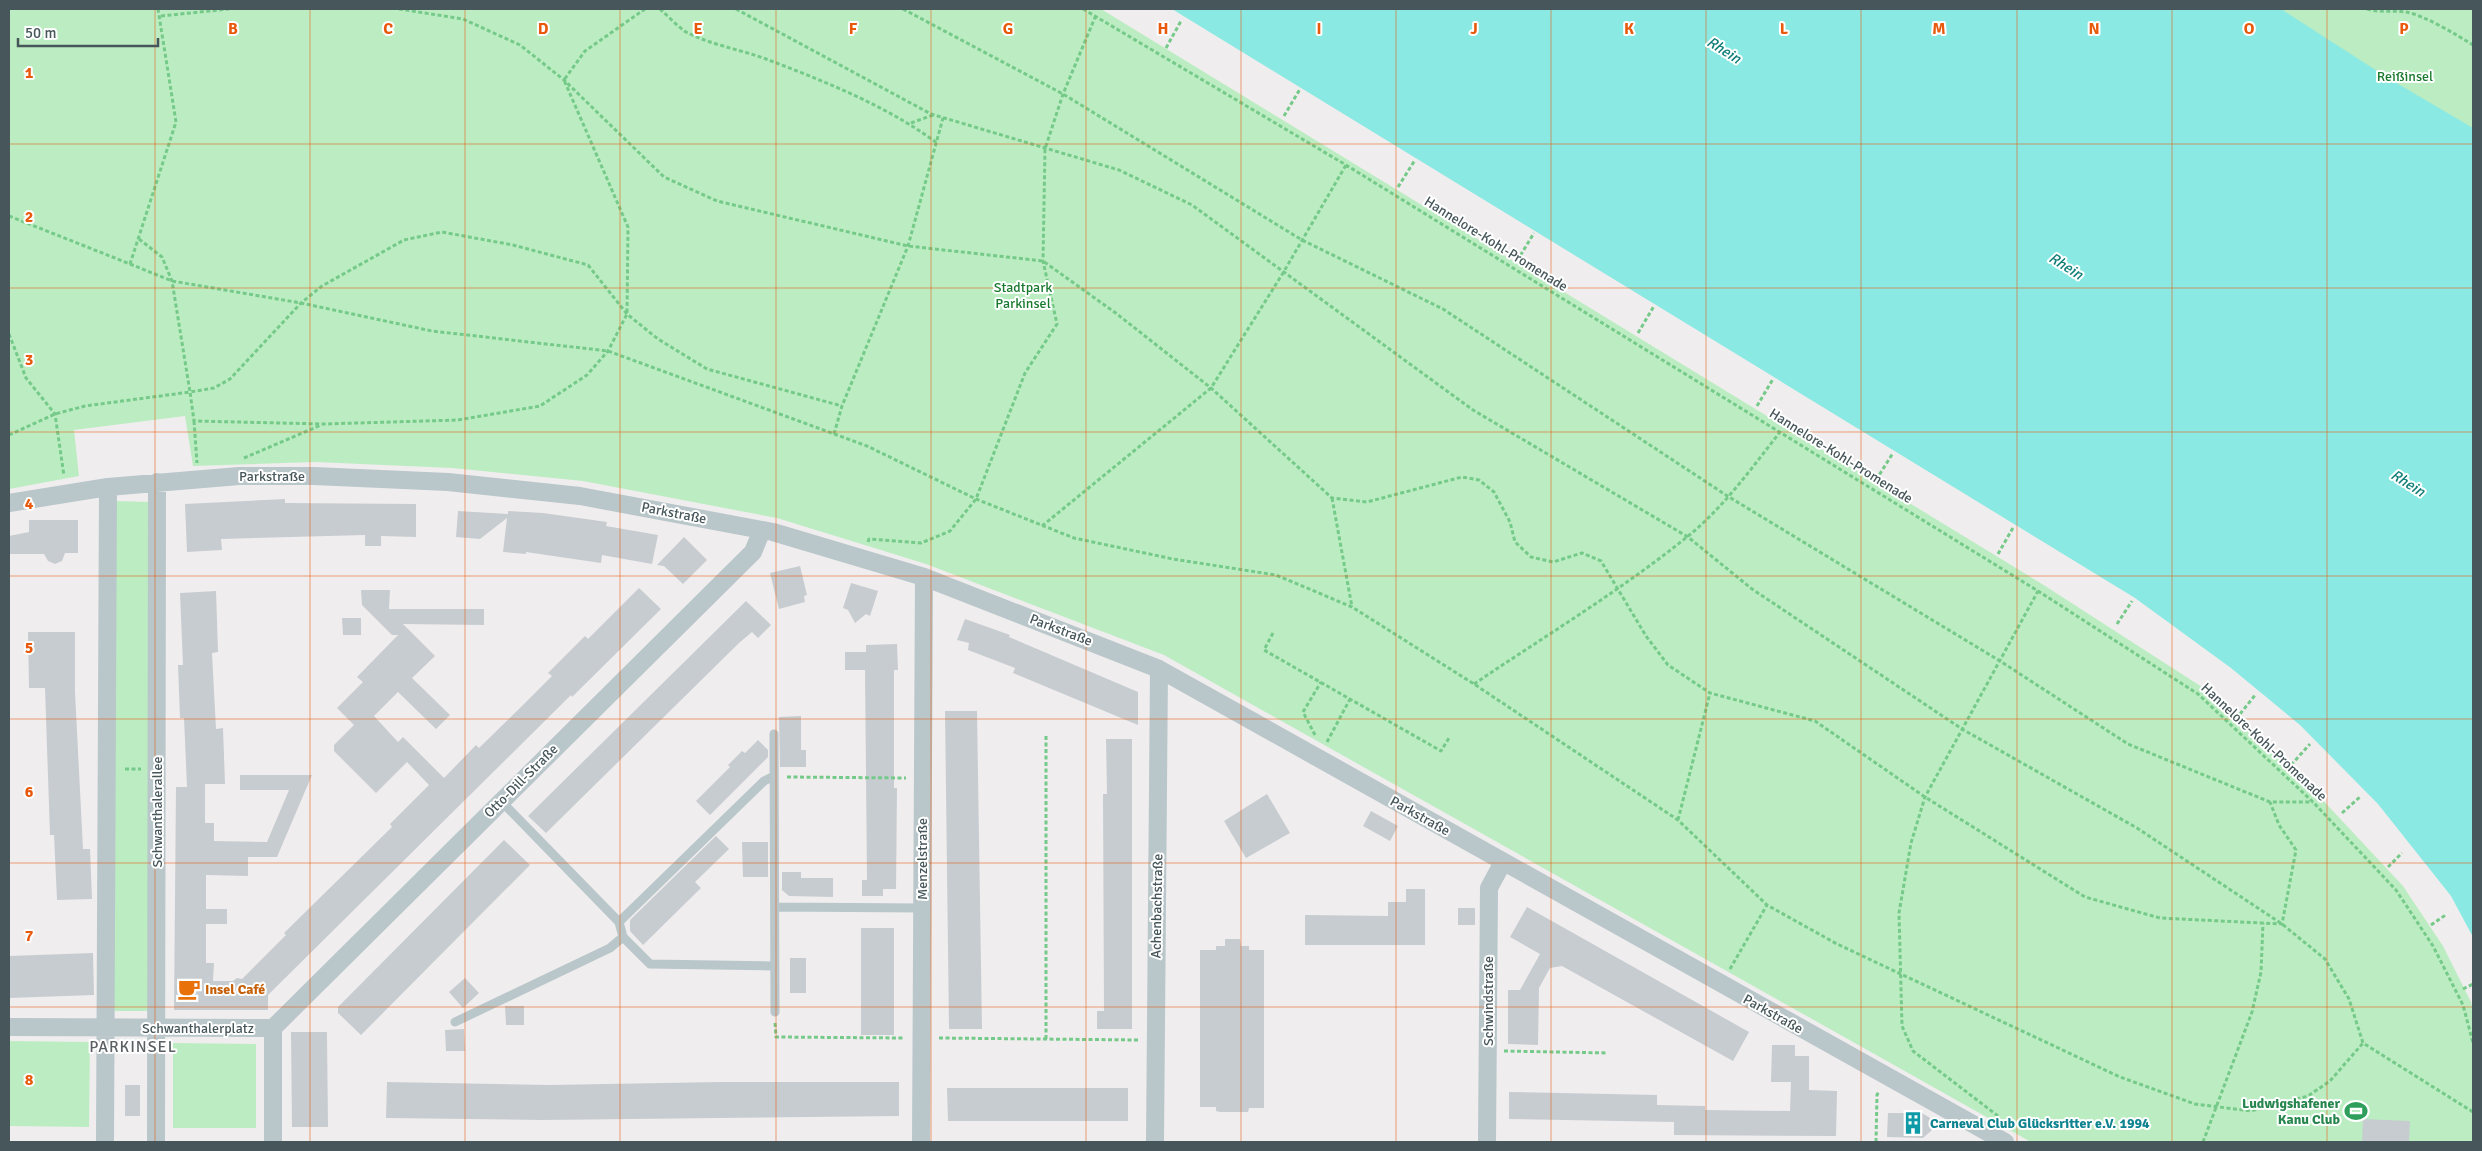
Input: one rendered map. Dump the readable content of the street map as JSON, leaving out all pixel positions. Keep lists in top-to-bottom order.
{
  "streets": {
    "street": [
      "Parkstraße",
      "Otto-Dill-Straße",
      "Schwanthalerallee",
      "Menzelstraße",
      "Achenbachstraße",
      "Schwindstraße",
      "Schwanthalerplatz"
    ],
    "path": ["Hannelore-Kohl-Promenade"]
  },
  "crossings": [
    ["Parkstraße", "Otto-Dill-Straße"],
    ["Parkstraße", "Schwanthalerallee"],
    ["Parkstraße", "Menzelstraße"],
    ["Parkstraße", "Achenbachstraße"],
    ["Parkstraße", "Schwindstraße"],
    ["Otto-Dill-Straße", "Schwanthalerplatz"],
    ["Schwanthalerallee", "Schwanthalerplatz"]
  ],
  "districts": ["PARKINSEL"],
  "water": ["Rhein"],
  "parks": ["Reißinsel", "Stadtpark Parkinsel"],
  "places": {
    "cafe": ["Insel Café"],
    "sports": ["Ludwigshafener Kanu Club"],
    "building": ["Carneval Club Glücksritter e.V. 1994"]
  },
  "scale_bar": "50 m",
  "grid": {
    "columns": [
      "B",
      "C",
      "D",
      "E",
      "F",
      "G",
      "H",
      "I",
      "J",
      "K",
      "L",
      "M",
      "N",
      "O",
      "P"
    ],
    "rows": [
      "1",
      "2",
      "3",
      "4",
      "5",
      "6",
      "7",
      "8"
    ]
  }
}
